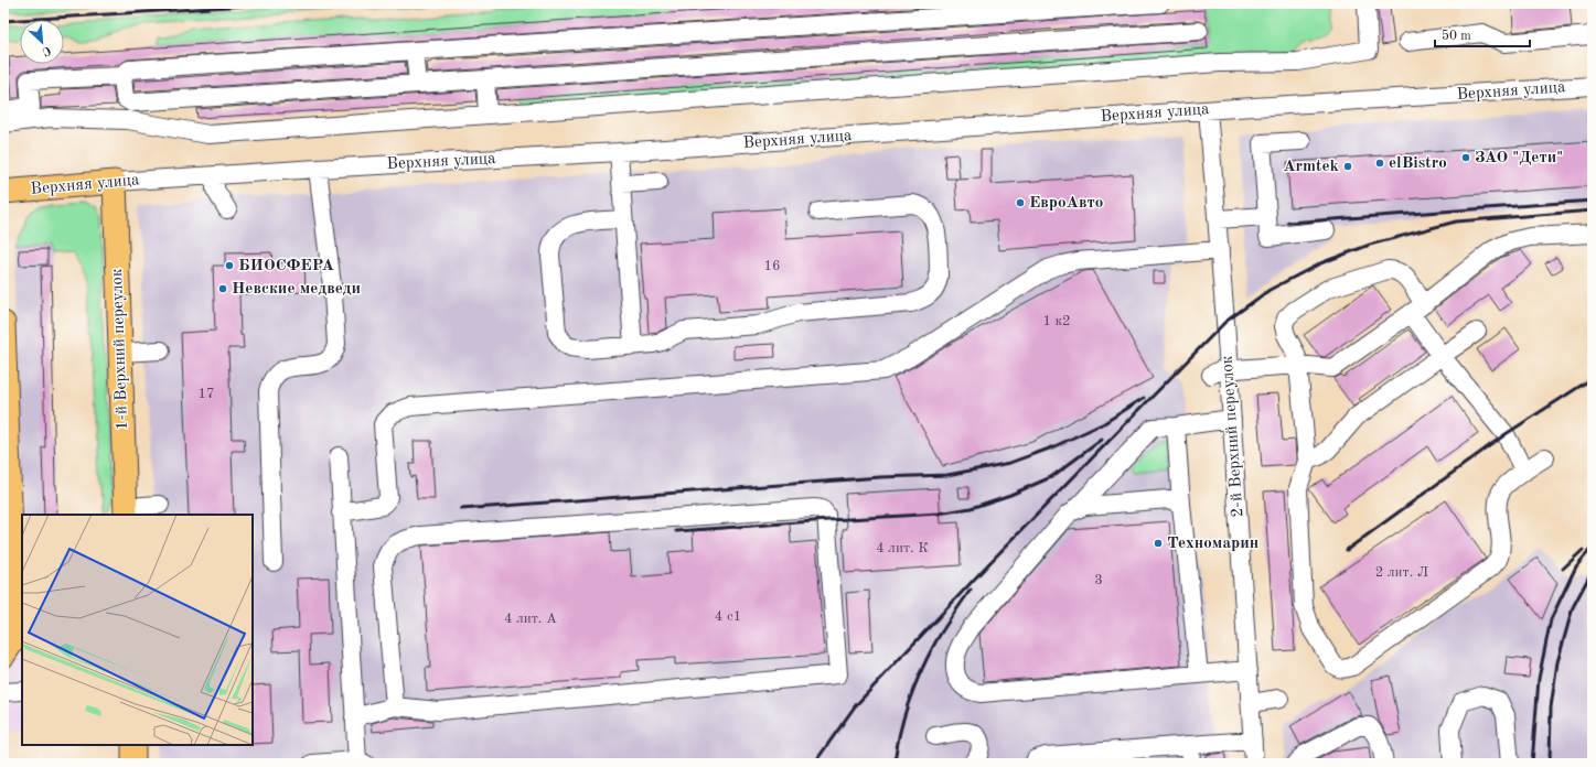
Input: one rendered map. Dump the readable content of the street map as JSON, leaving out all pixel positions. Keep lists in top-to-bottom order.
{
  "streets": {
    "main road": ["Верхняя улица", "1-й Верхний переулок"],
    "street": ["2-й Верхний переулок"]
  },
  "crossings": [
    ["Верхняя улица", "1-й Верхний переулок"],
    ["Верхняя улица", "2-й Верхний переулок"]
  ],
  "places": [
    "ЗАО \"Дети\"",
    "elBistro",
    "Armtek",
    "ЕвроАвто",
    "БИОСФЕРА",
    "Невские медведи",
    "Техномарин"
  ],
  "house_numbers": [
    "16",
    "1 к2",
    "17",
    "4 лит. К",
    "2 лит. Л",
    "3",
    "4 с1",
    "4 лит. А"
  ],
  "scale_bar": "50 m",
  "north": "bottom right"
}
